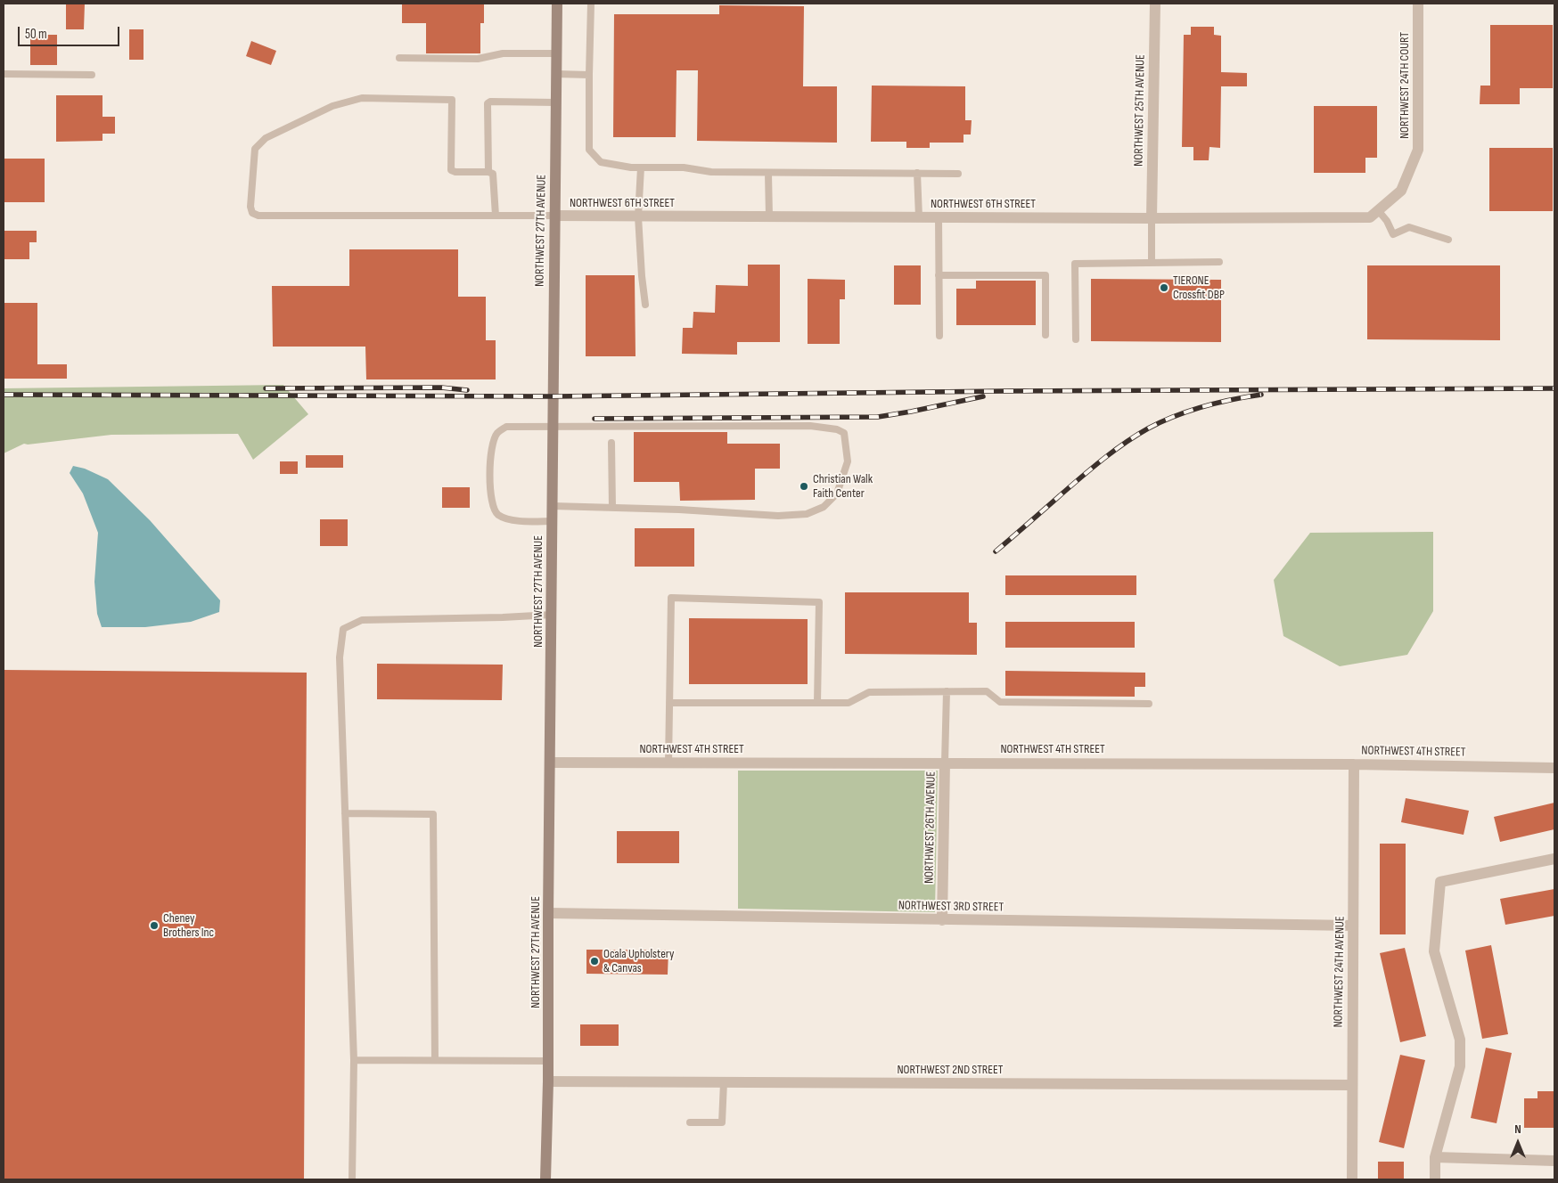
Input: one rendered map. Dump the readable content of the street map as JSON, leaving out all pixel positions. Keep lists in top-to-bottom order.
{
  "streets": {
    "main road": ["NORTHWEST 27TH AVENUE"],
    "street": [
      "NORTHWEST 24TH COURT",
      "NORTHWEST 25TH AVENUE",
      "NORTHWEST 6TH STREET",
      "NORTHWEST 4TH STREET",
      "NORTHWEST 26TH AVENUE",
      "NORTHWEST 3RD STREET",
      "NORTHWEST 24TH AVENUE",
      "NORTHWEST 2ND STREET"
    ]
  },
  "crossings": [
    ["NORTHWEST 24TH COURT", "NORTHWEST 6TH STREET"],
    ["NORTHWEST 25TH AVENUE", "NORTHWEST 6TH STREET"],
    ["NORTHWEST 6TH STREET", "NORTHWEST 27TH AVENUE"],
    ["NORTHWEST 27TH AVENUE", "NORTHWEST 4TH STREET"],
    ["NORTHWEST 27TH AVENUE", "NORTHWEST 3RD STREET"],
    ["NORTHWEST 27TH AVENUE", "NORTHWEST 2ND STREET"],
    ["NORTHWEST 4TH STREET", "NORTHWEST 26TH AVENUE"],
    ["NORTHWEST 4TH STREET", "NORTHWEST 24TH AVENUE"],
    ["NORTHWEST 26TH AVENUE", "NORTHWEST 3RD STREET"],
    ["NORTHWEST 3RD STREET", "NORTHWEST 24TH AVENUE"],
    ["NORTHWEST 24TH AVENUE", "NORTHWEST 2ND STREET"]
  ],
  "places": [
    "TIERONE Crossfit DBP",
    "Christian Walk Faith Center",
    "Cheney Brothers Inc",
    "Ocala Upholstery & Canvas"
  ],
  "scale_bar": "50 m",
  "north": "top"
}
